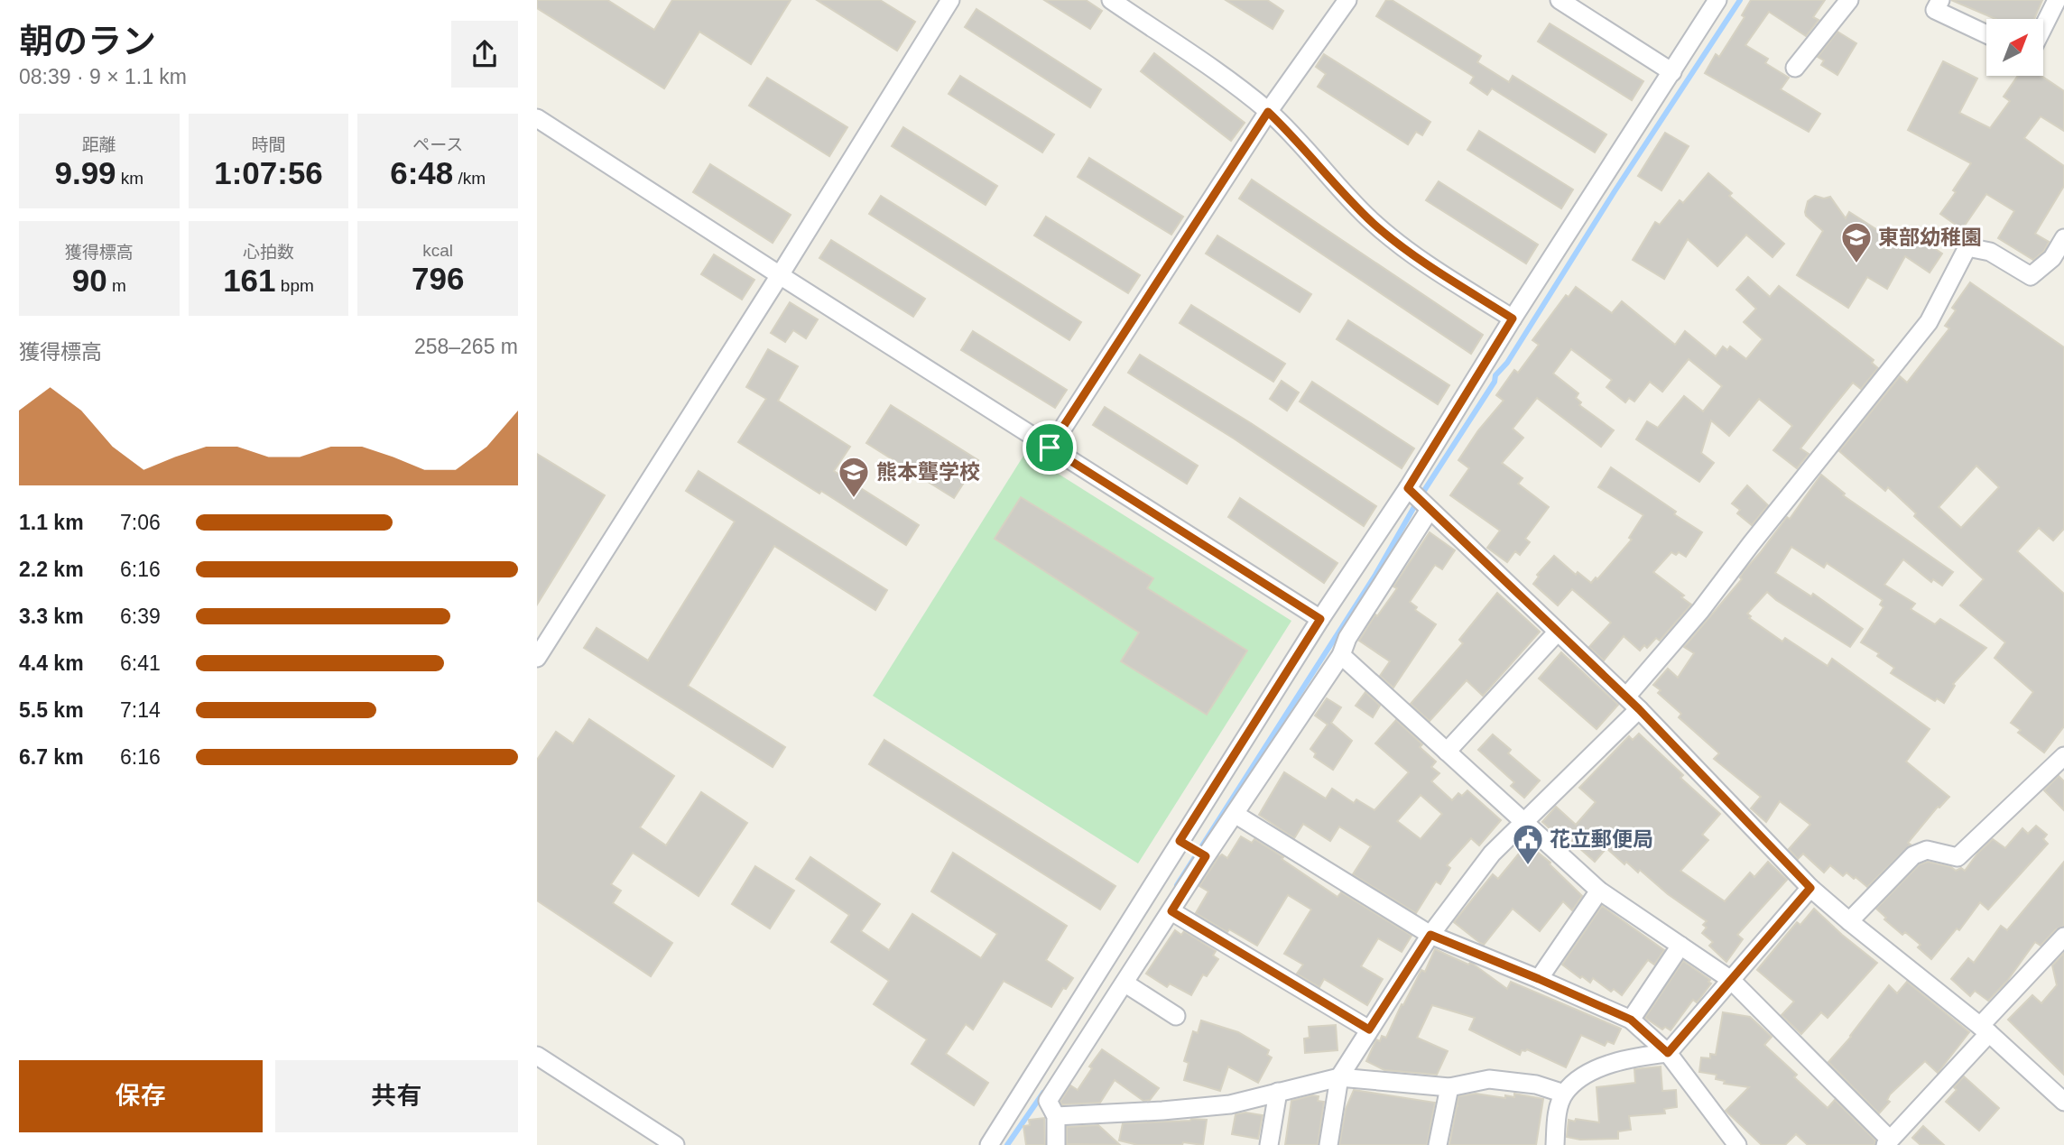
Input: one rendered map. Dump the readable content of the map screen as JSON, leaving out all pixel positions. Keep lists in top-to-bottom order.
{
  "places": {
    "school or university": ["東部幼稚園", "熊本聾学校"],
    "public building": ["花立郵便局"]
  },
  "north": "top right",
  "page": {
    "heading": ["朝のラン", "08:39 · 9 × 1.1 km"],
    "stats": [
      ["距離", "9.99 km"],
      ["時間", "1:07:56"],
      ["ペース", "6:48 /km"],
      ["獲得標高", "90 m"],
      ["心拍数", "161 bpm"],
      ["kcal", "796"]
    ],
    "chart": ["獲得標高", "258–265 m"],
    "list": [
      {
        "name": "1.1 km",
        "note": "7:06"
      },
      {
        "name": "2.2 km",
        "note": "6:16"
      },
      {
        "name": "3.3 km",
        "note": "6:39"
      },
      {
        "name": "4.4 km",
        "note": "6:41"
      },
      {
        "name": "5.5 km",
        "note": "7:14"
      },
      {
        "name": "6.7 km",
        "note": "6:16"
      }
    ],
    "buttons": ["保存", "共有"]
  }
}
